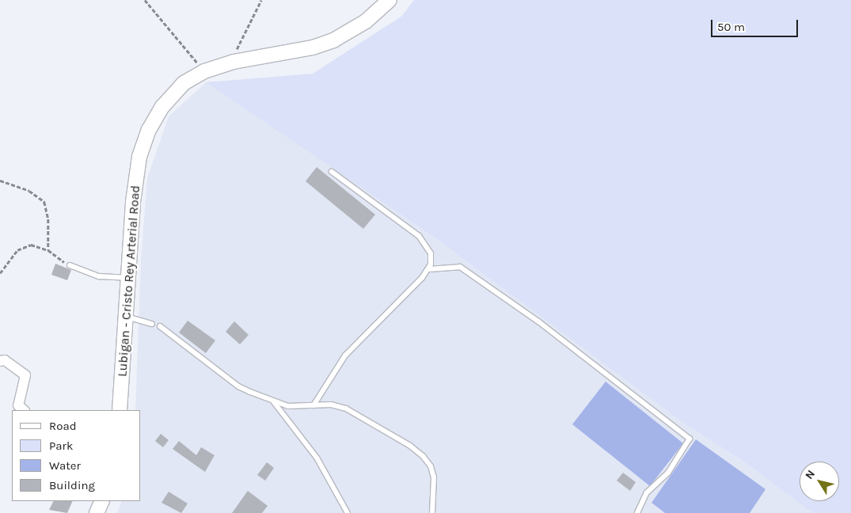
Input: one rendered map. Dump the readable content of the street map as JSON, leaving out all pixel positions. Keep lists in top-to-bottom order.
{
  "streets": {
    "main road": ["Lubigan - Cristo Rey Arterial Road"]
  },
  "legend": [
    "Road",
    "Park",
    "Water",
    "Building"
  ],
  "scale_bar": "50 m",
  "north": "top left"
}
